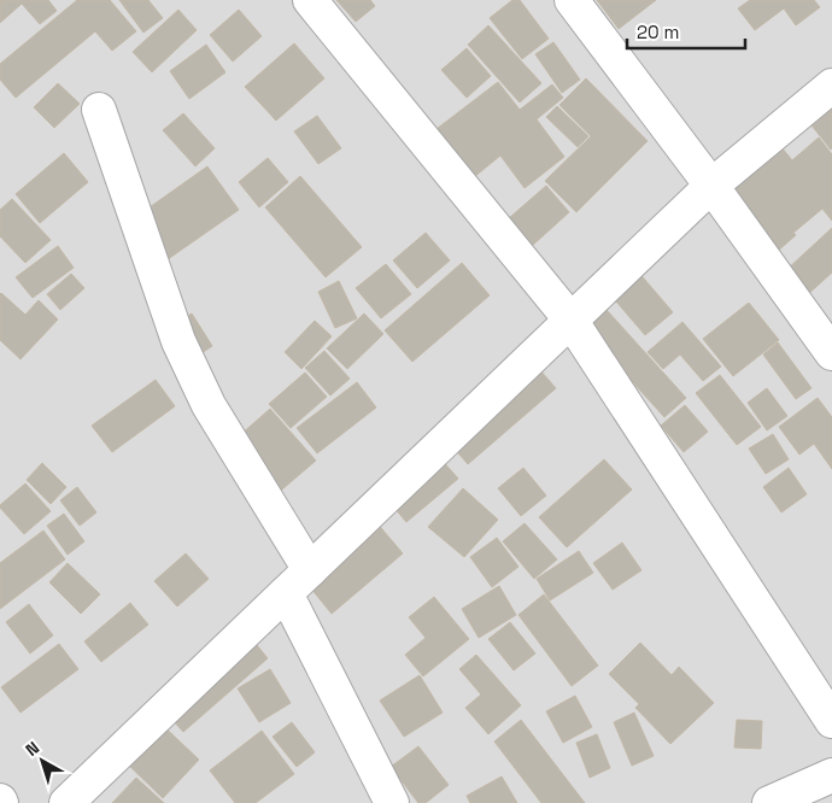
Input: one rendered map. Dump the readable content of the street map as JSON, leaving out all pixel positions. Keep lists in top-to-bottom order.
{
  "scale_bar": "20 m",
  "north": "top left"
}
